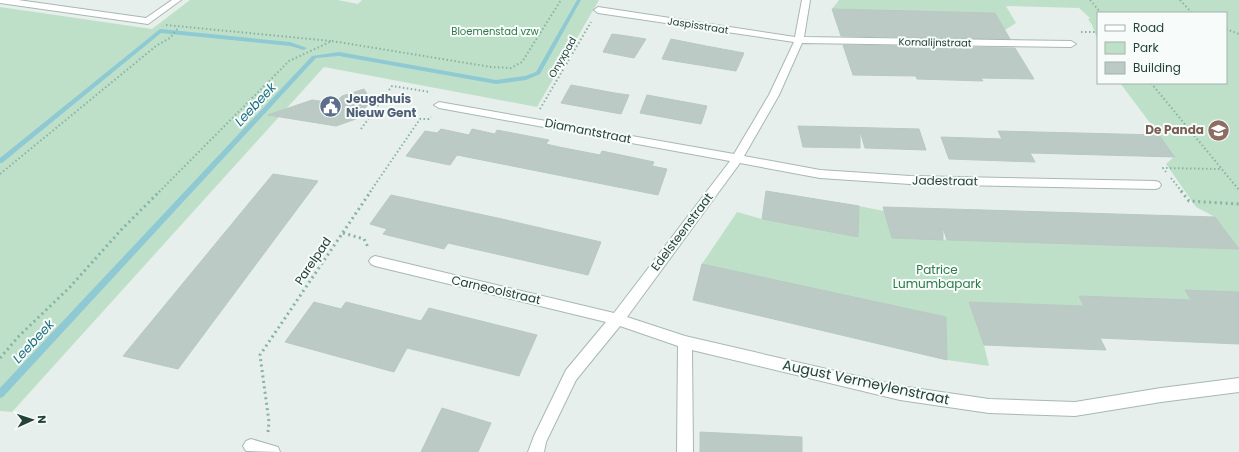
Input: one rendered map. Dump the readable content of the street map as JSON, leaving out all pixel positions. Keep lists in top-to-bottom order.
{
  "streets": {
    "street": [
      "Jaspisstraat",
      "Kornalijnstraat",
      "Diamantstraat",
      "Jadestraat",
      "Edelsteenstraat",
      "Carneoolstraat",
      "August Vermeylenstraat"
    ],
    "path": ["Onyxpad", "Parelpad"]
  },
  "crossings": [
    ["Jaspisstraat", "Kornalijnstraat"],
    ["Jaspisstraat", "Onyxpad"],
    ["Jaspisstraat", "Edelsteenstraat"],
    ["Kornalijnstraat", "Edelsteenstraat"],
    ["Onyxpad", "Diamantstraat"],
    ["Diamantstraat", "Jadestraat"],
    ["Diamantstraat", "Edelsteenstraat"],
    ["Diamantstraat", "Parelpad"],
    ["Jadestraat", "Edelsteenstraat"],
    ["Edelsteenstraat", "Carneoolstraat"],
    ["Edelsteenstraat", "August Vermeylenstraat"],
    ["Carneoolstraat", "August Vermeylenstraat"]
  ],
  "water": ["Leebeek"],
  "parks": ["Bloemenstad vzw", "Patrice Lumumbapark"],
  "places": {
    "public building": ["Jeugdhuis Nieuw Gent"],
    "school or university": ["De Panda"]
  },
  "legend": ["Road", "Park", "Building"],
  "north": "right"
}
